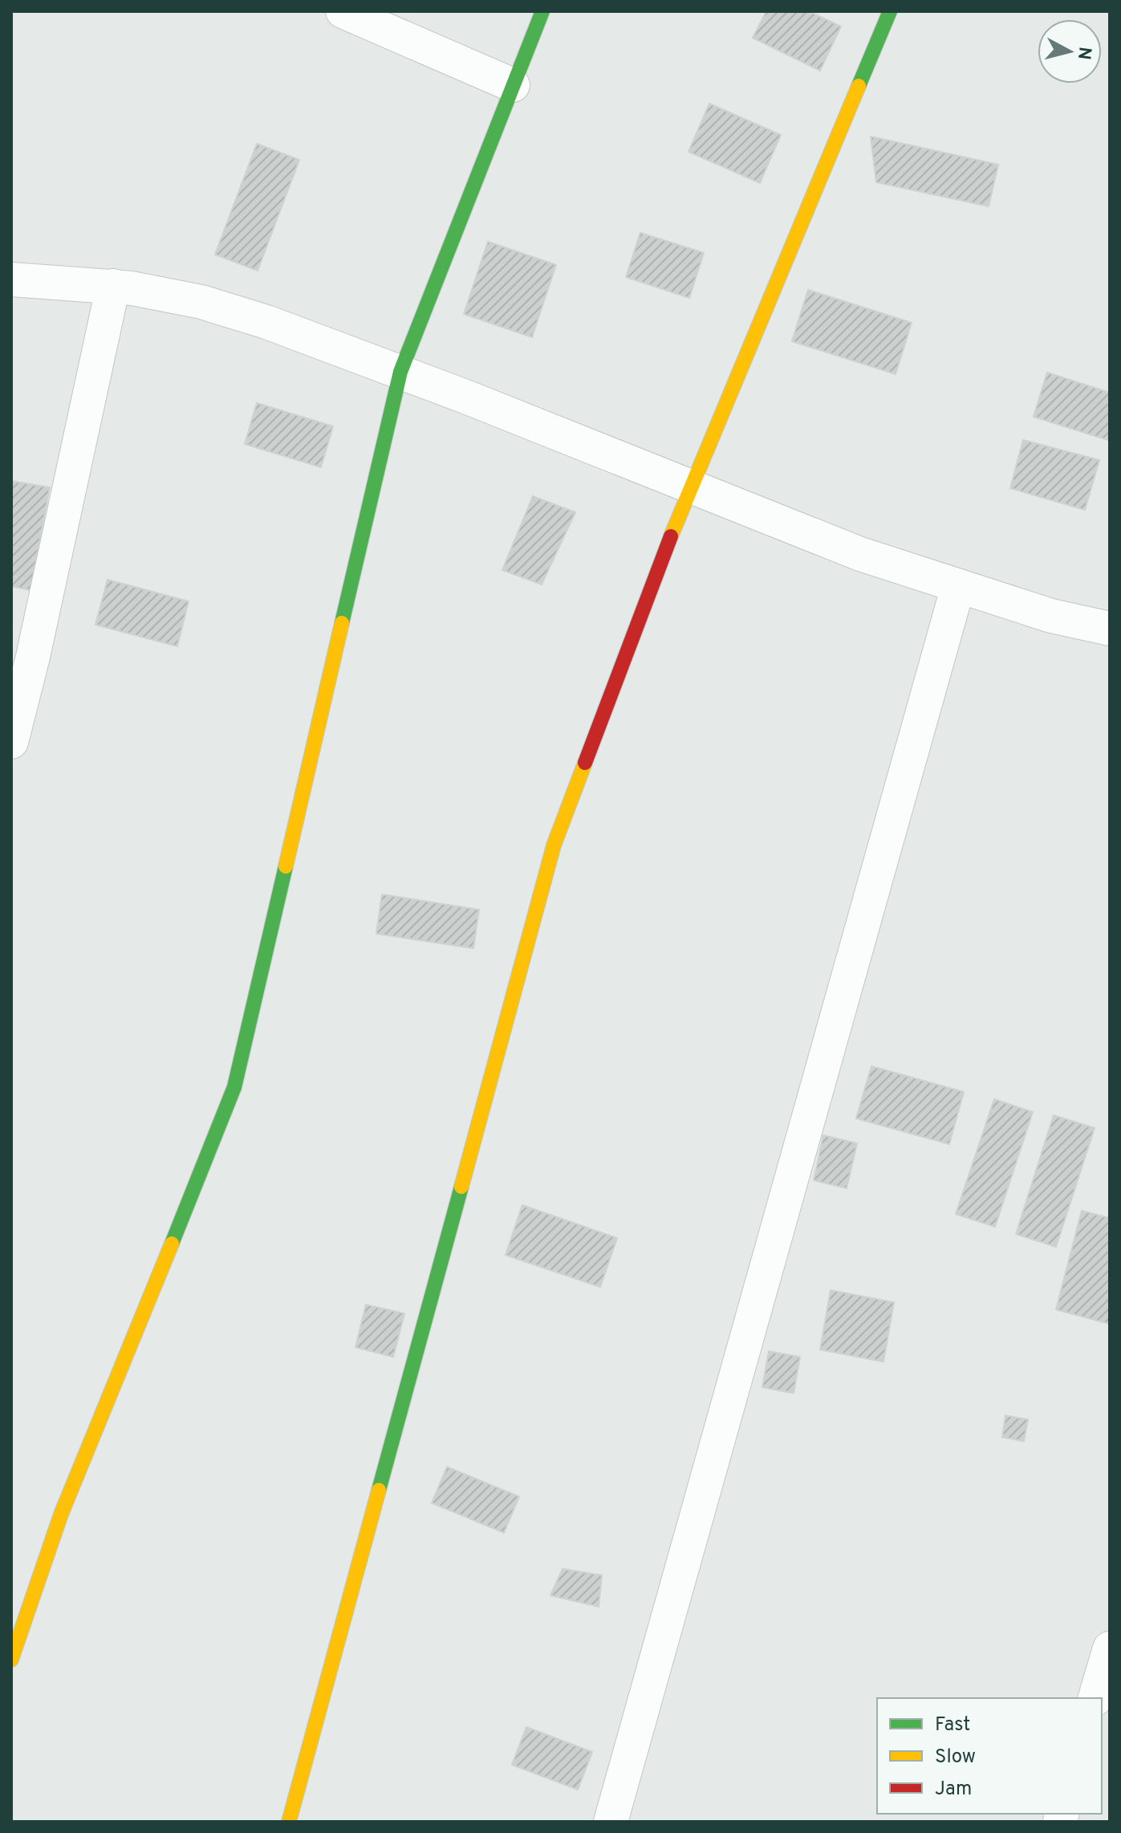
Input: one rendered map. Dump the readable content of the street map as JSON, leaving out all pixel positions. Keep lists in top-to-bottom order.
{
  "legend": ["Fast", "Slow", "Jam"],
  "north": "right"
}
